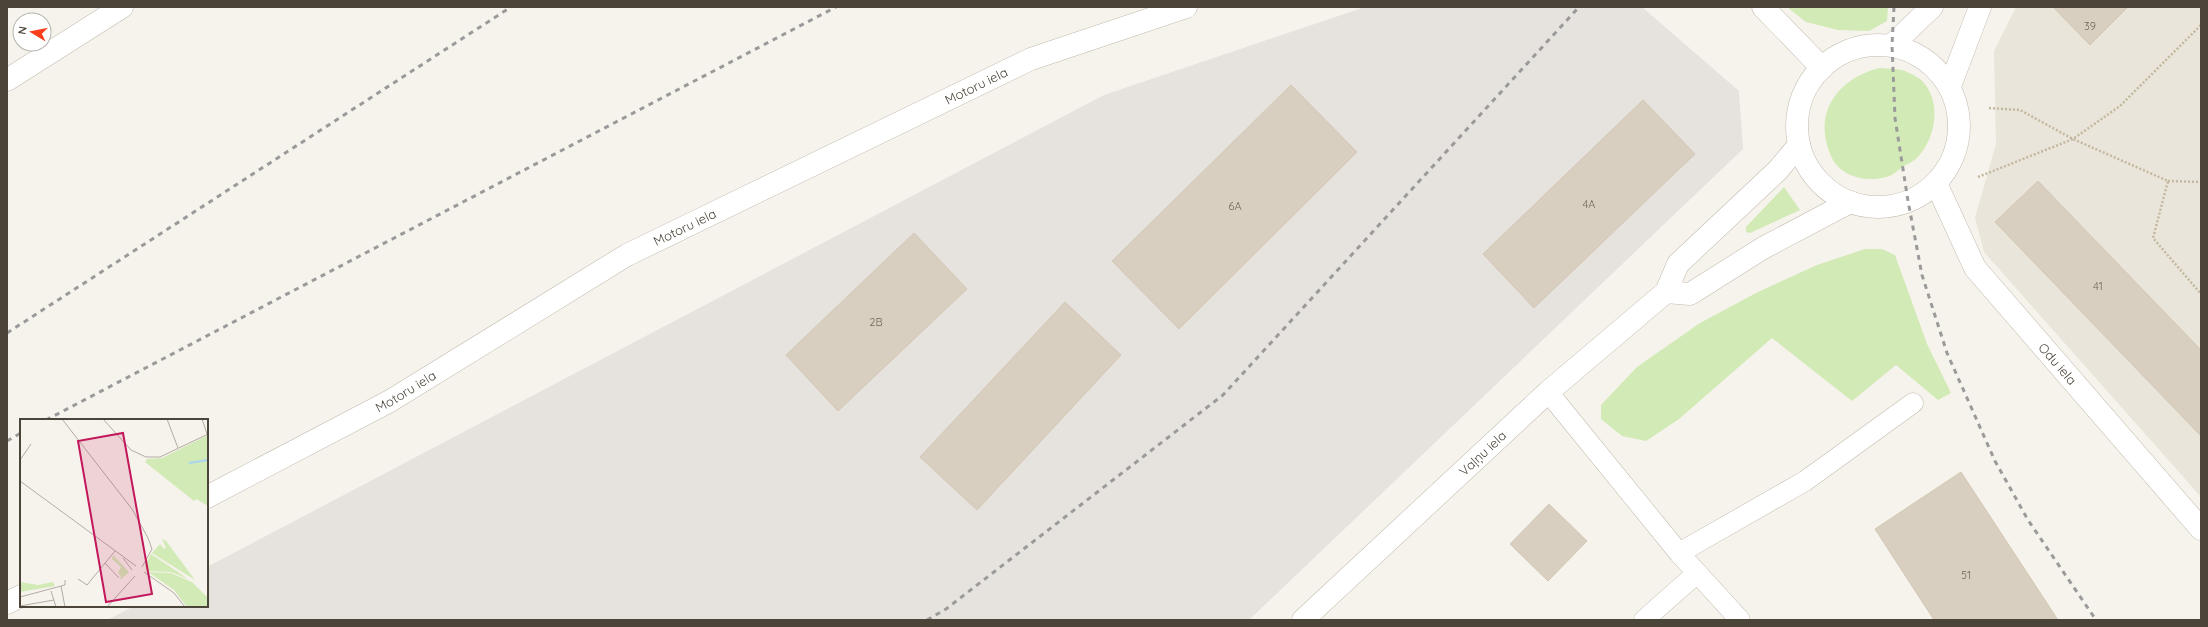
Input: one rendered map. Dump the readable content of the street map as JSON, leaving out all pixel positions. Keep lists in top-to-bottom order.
{
  "streets": {
    "street": ["Motoru iela", "Odu iela", "Vaļņu iela"]
  },
  "house_numbers": [
    "39",
    "4A",
    "6A",
    "41",
    "2B",
    "51"
  ],
  "north": "left"
}
